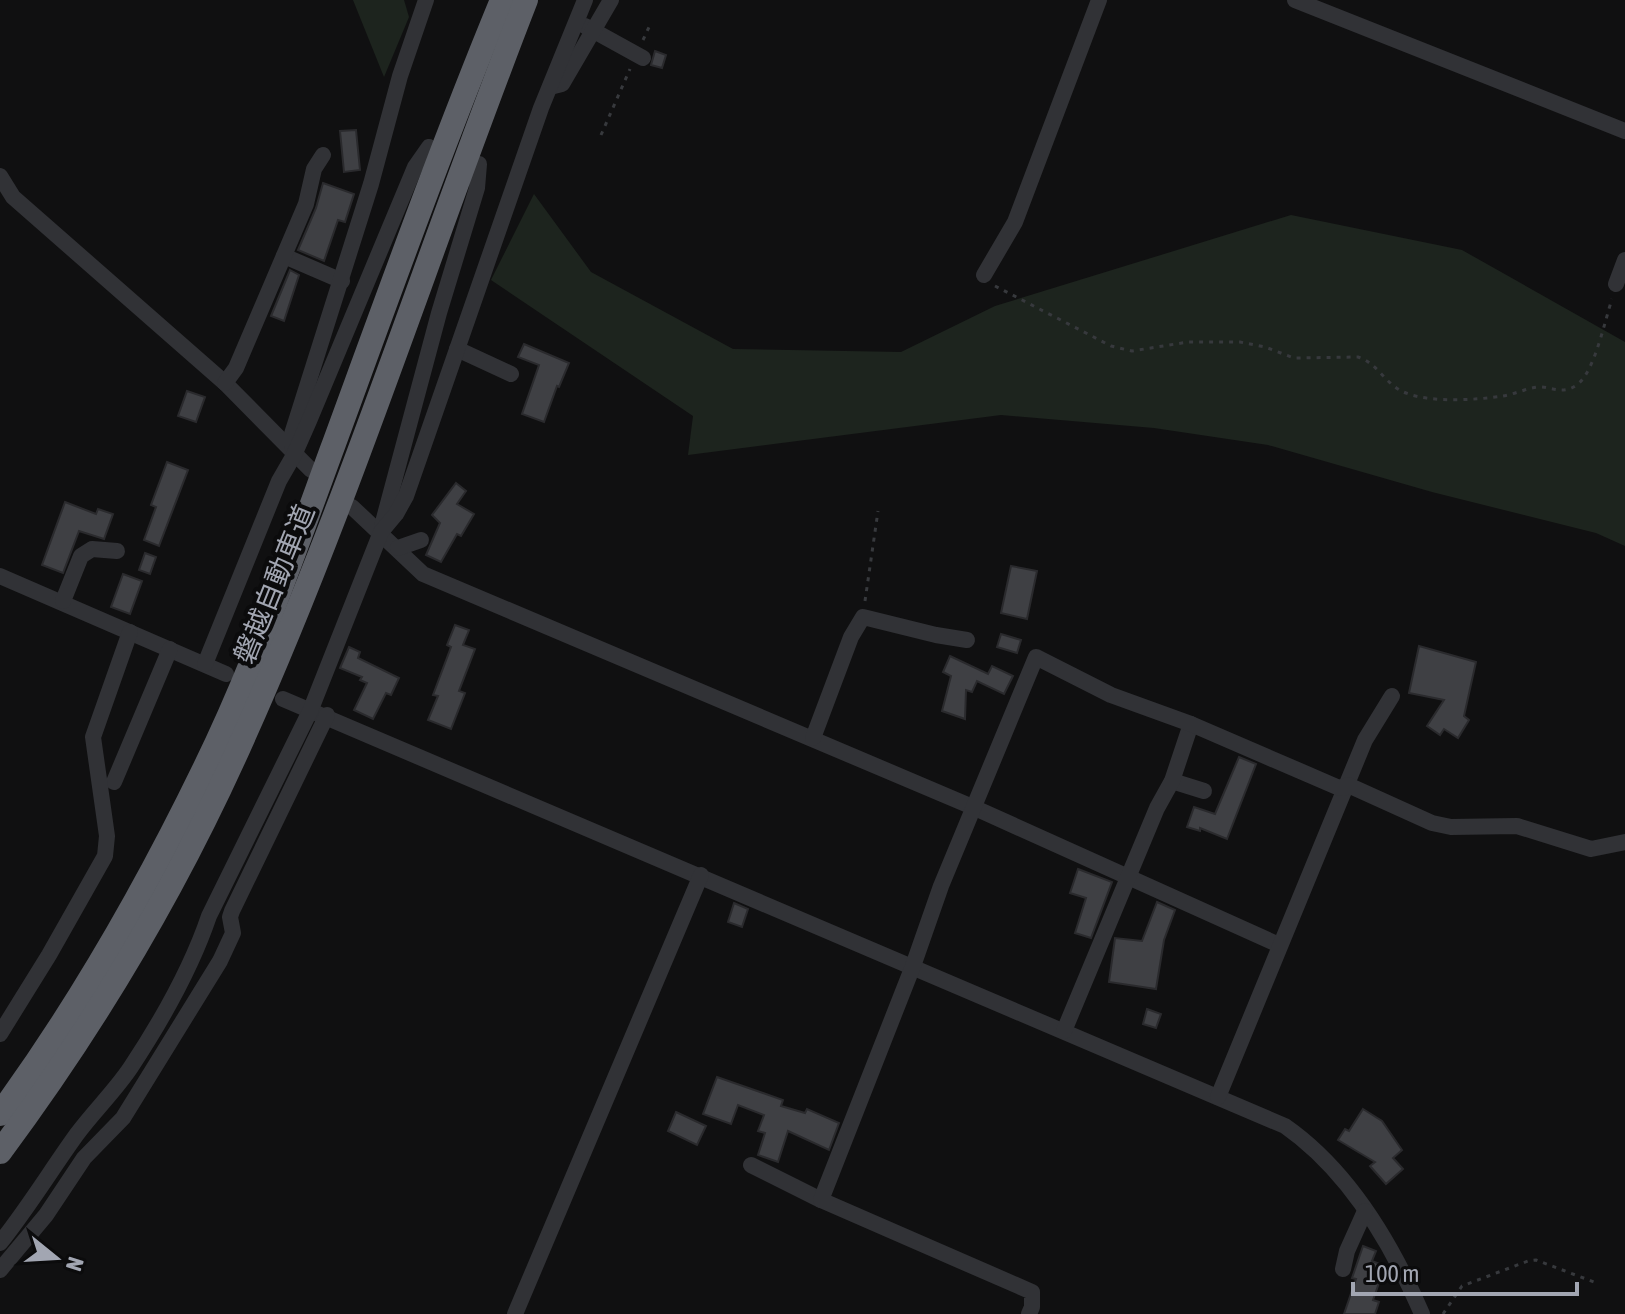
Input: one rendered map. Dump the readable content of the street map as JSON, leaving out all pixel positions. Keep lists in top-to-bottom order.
{
  "streets": {
    "highway": ["磐越自動車道"]
  },
  "scale_bar": "100 m",
  "north": "right"
}
